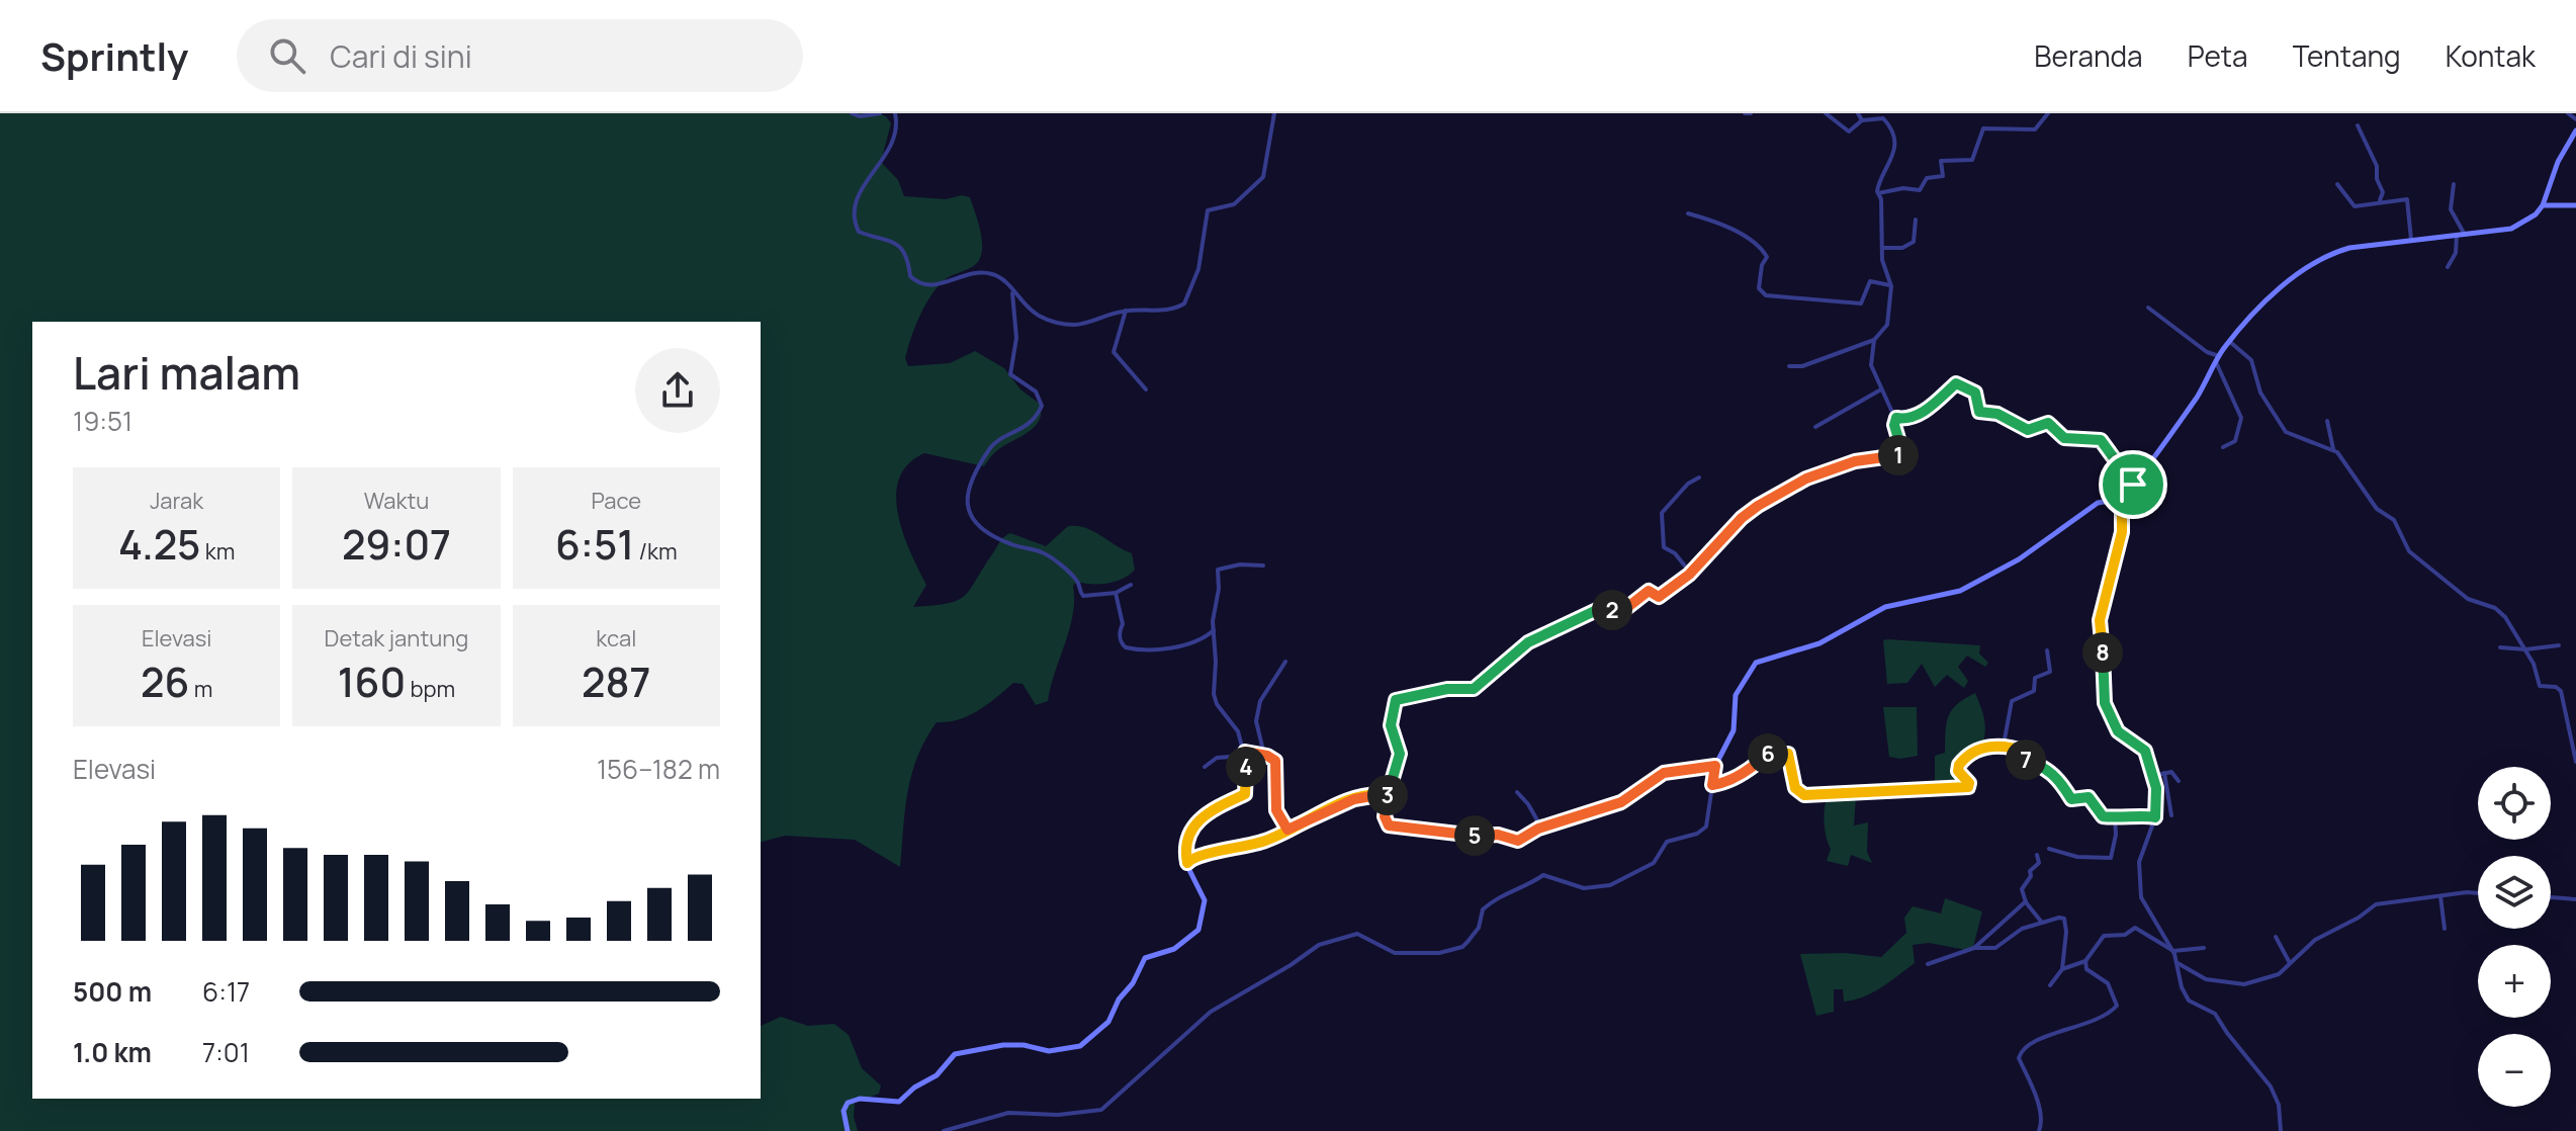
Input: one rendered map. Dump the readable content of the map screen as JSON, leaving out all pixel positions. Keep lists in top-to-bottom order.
{
  "page": {
    "header": "Sprintly",
    "search": "Cari di sini",
    "nav": [
      "Beranda",
      "Peta",
      "Tentang",
      "Kontak"
    ],
    "heading": ["Lari malam", "19:51"],
    "pins": [
      "1",
      "2",
      "8",
      "6",
      "7",
      "4",
      "3",
      "5"
    ],
    "stats": [
      ["Jarak", "4.25 km"],
      ["Waktu", "29:07"],
      ["Pace", "6:51 /km"],
      ["Elevasi", "26 m"],
      ["Detak jantung", "160 bpm"],
      ["kcal", "287"]
    ],
    "chart": ["Elevasi", "156–182 m"],
    "map_buttons": ["+", "−"],
    "list": [
      {
        "name": "500 m",
        "note": "6:17"
      },
      {
        "name": "1.0 km",
        "note": "7:01"
      }
    ]
  }
}
